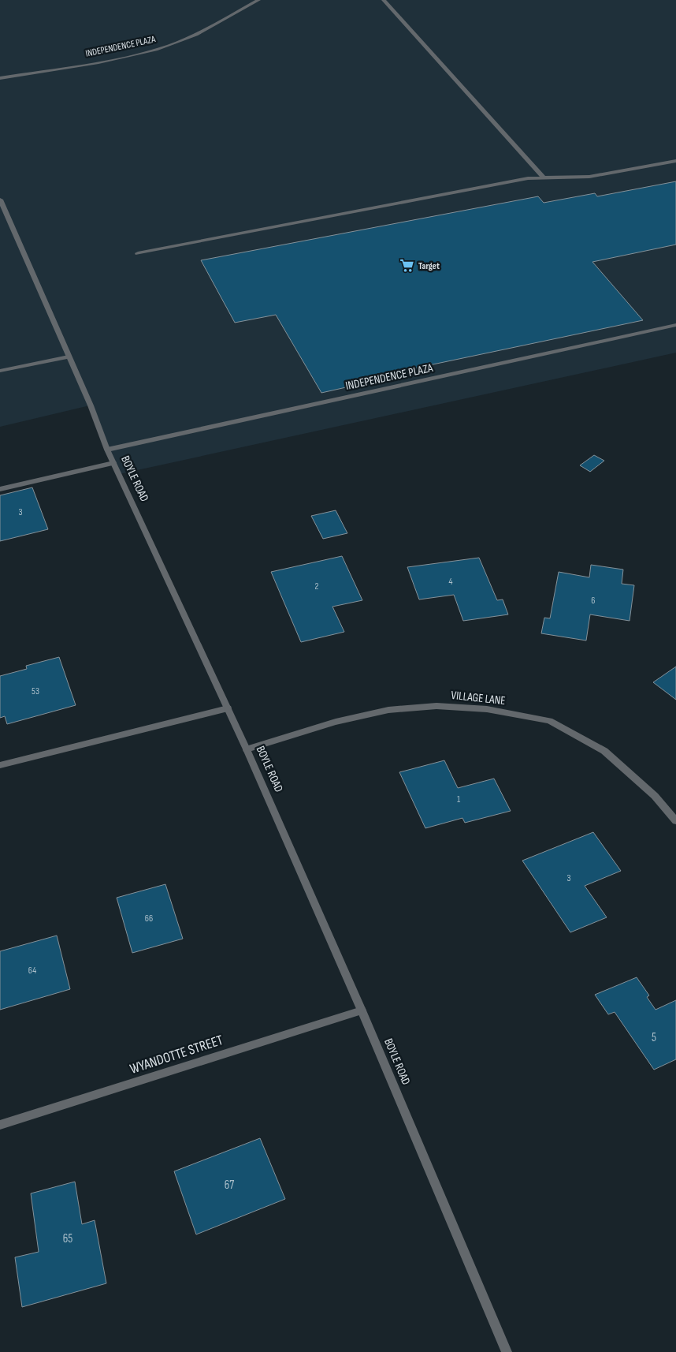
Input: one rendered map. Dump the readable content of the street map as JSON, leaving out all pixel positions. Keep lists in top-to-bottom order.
{
  "streets": {
    "street": [
      "INDEPENDENCE PLAZA",
      "BOYLE ROAD",
      "VILLAGE LANE",
      "WYANDOTTE STREET"
    ]
  },
  "crossings": [
    ["INDEPENDENCE PLAZA", "BOYLE ROAD"],
    ["BOYLE ROAD", "VILLAGE LANE"],
    ["BOYLE ROAD", "WYANDOTTE STREET"]
  ],
  "places": {
    "supermarket": ["Target"]
  },
  "house_numbers": [
    "3",
    "4",
    "2",
    "6",
    "53",
    "1",
    "3",
    "66",
    "64",
    "5",
    "67",
    "65"
  ]
}
